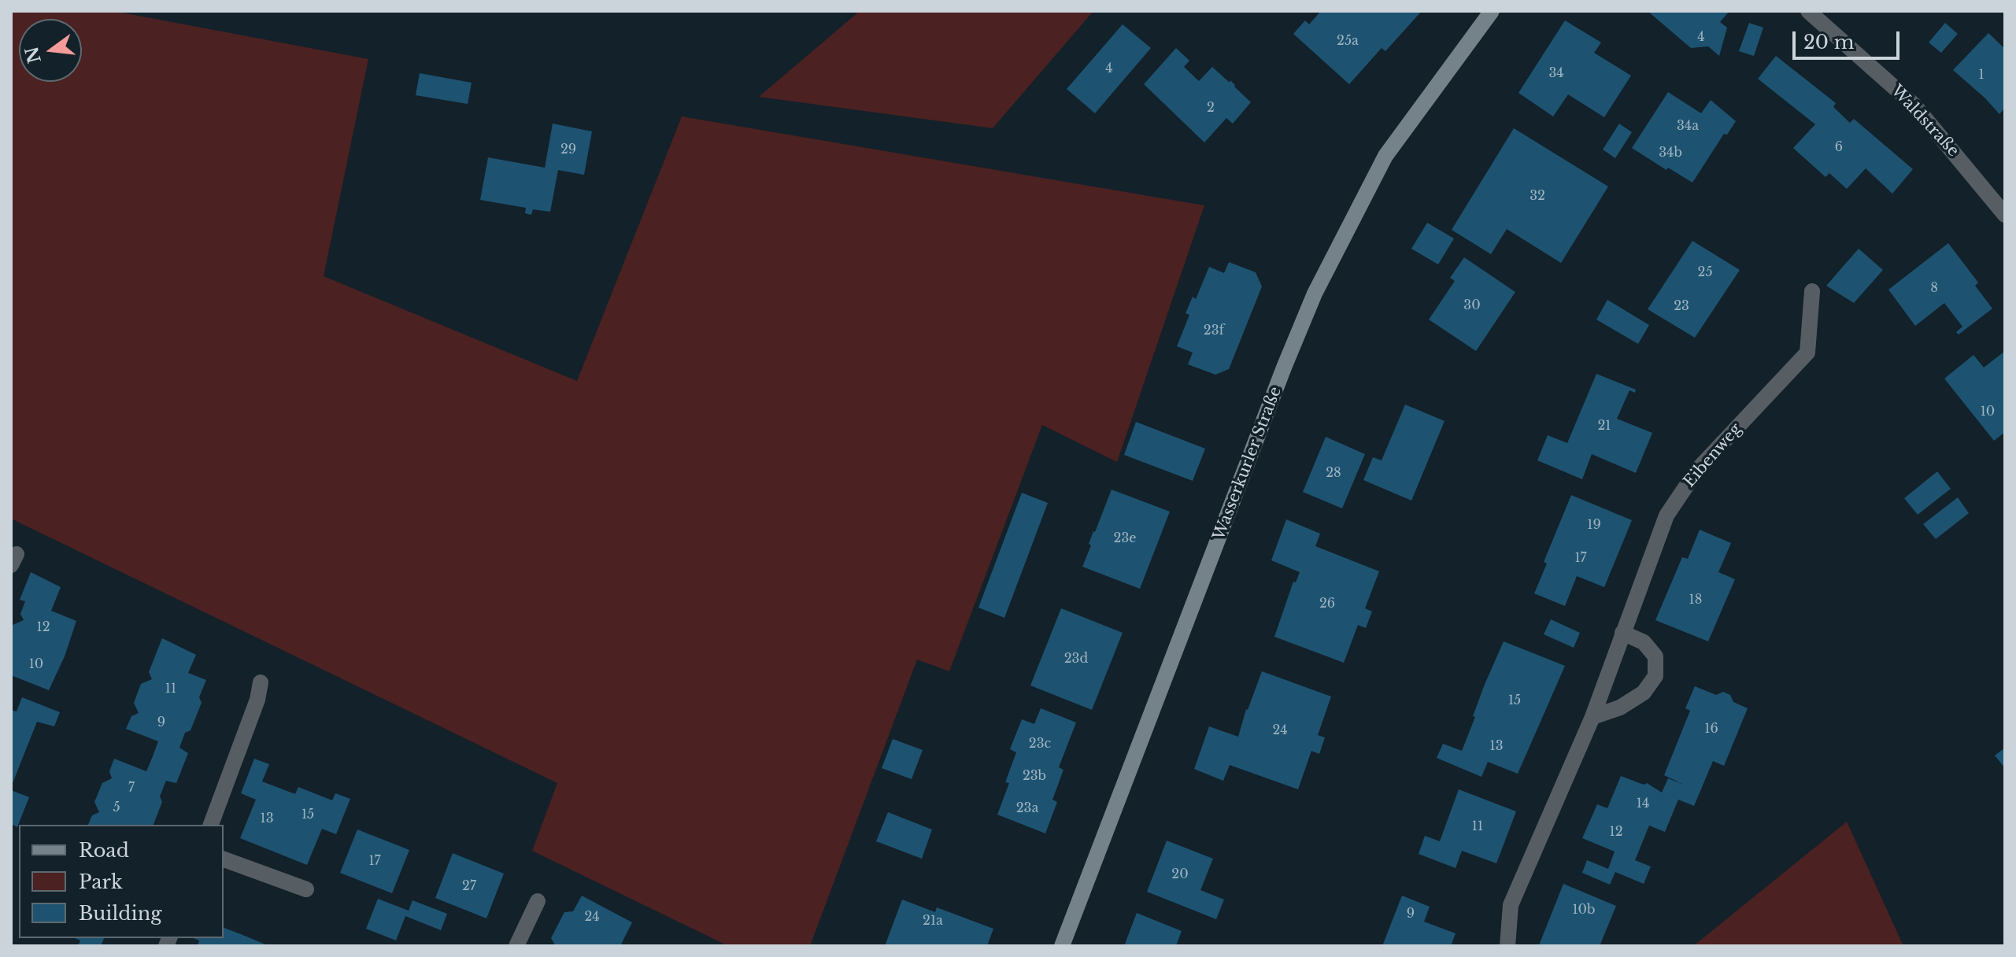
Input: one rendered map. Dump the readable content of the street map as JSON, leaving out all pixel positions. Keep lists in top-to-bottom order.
{
  "streets": {
    "main road": ["Wasserkurler Straße"],
    "street": ["Waldstraße", "Eibenweg"]
  },
  "house_numbers": [
    "4",
    "25a",
    "4",
    "34",
    "1",
    "2",
    "34a",
    "6",
    "29",
    "34b",
    "32",
    "25",
    "8",
    "30",
    "23",
    "23f",
    "10",
    "21",
    "28",
    "19",
    "23e",
    "17",
    "18",
    "26",
    "12",
    "23d",
    "10",
    "11",
    "15",
    "9",
    "16",
    "24",
    "23c",
    "13",
    "23b",
    "7",
    "14",
    "5",
    "23a",
    "15",
    "13",
    "11",
    "12",
    "17",
    "20",
    "27",
    "10b",
    "9",
    "24",
    "21a"
  ],
  "legend": ["Road", "Park", "Building"],
  "scale_bar": "20 m",
  "north": "left"
}
